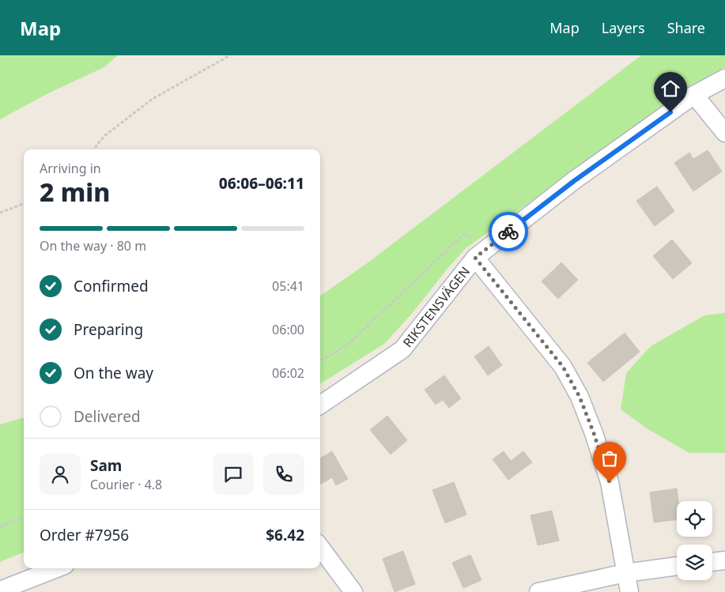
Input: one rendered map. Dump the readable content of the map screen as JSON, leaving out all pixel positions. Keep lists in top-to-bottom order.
{
  "streets": {
    "street": ["RIKSTENSVÄGEN"]
  },
  "page": {
    "header": "Map",
    "nav": ["Map", "Layers", "Share"],
    "heading": ["2 min", "Arriving in", "06:06–06:11"],
    "panel": [
      "Sam",
      "Courier · 4.8",
      "Order #7956",
      "$6.42"
    ],
    "bar": "On the way · 80 m",
    "list": [
      ["Confirmed", "05:41"],
      ["Preparing", "06:00"],
      ["On the way", "06:02"],
      "Delivered"
    ]
  }
}
